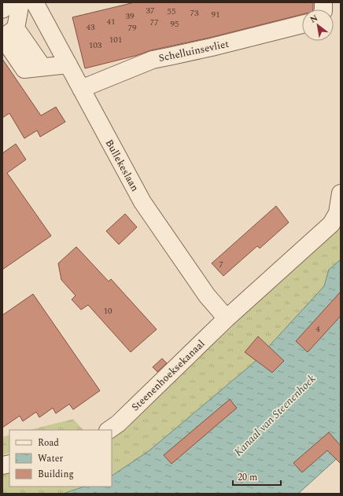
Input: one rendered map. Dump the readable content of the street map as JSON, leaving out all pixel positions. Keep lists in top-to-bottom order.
{
  "streets": {
    "street": ["Schelluinsevliet", "Bullekeslaan", "Steenenhoeksekanaal"]
  },
  "crossings": [
    ["Schelluinsevliet", "Bullekeslaan"],
    ["Bullekeslaan", "Steenenhoeksekanaal"]
  ],
  "water": ["Kanaal van Steenenhoek"],
  "house_numbers": [
    "37",
    "55",
    "73",
    "91",
    "39",
    "41",
    "77",
    "95",
    "43",
    "79",
    "101",
    "103",
    "7",
    "10",
    "4"
  ],
  "legend": ["Road", "Water", "Building"],
  "scale_bar": "20 m",
  "north": "top left"
}
